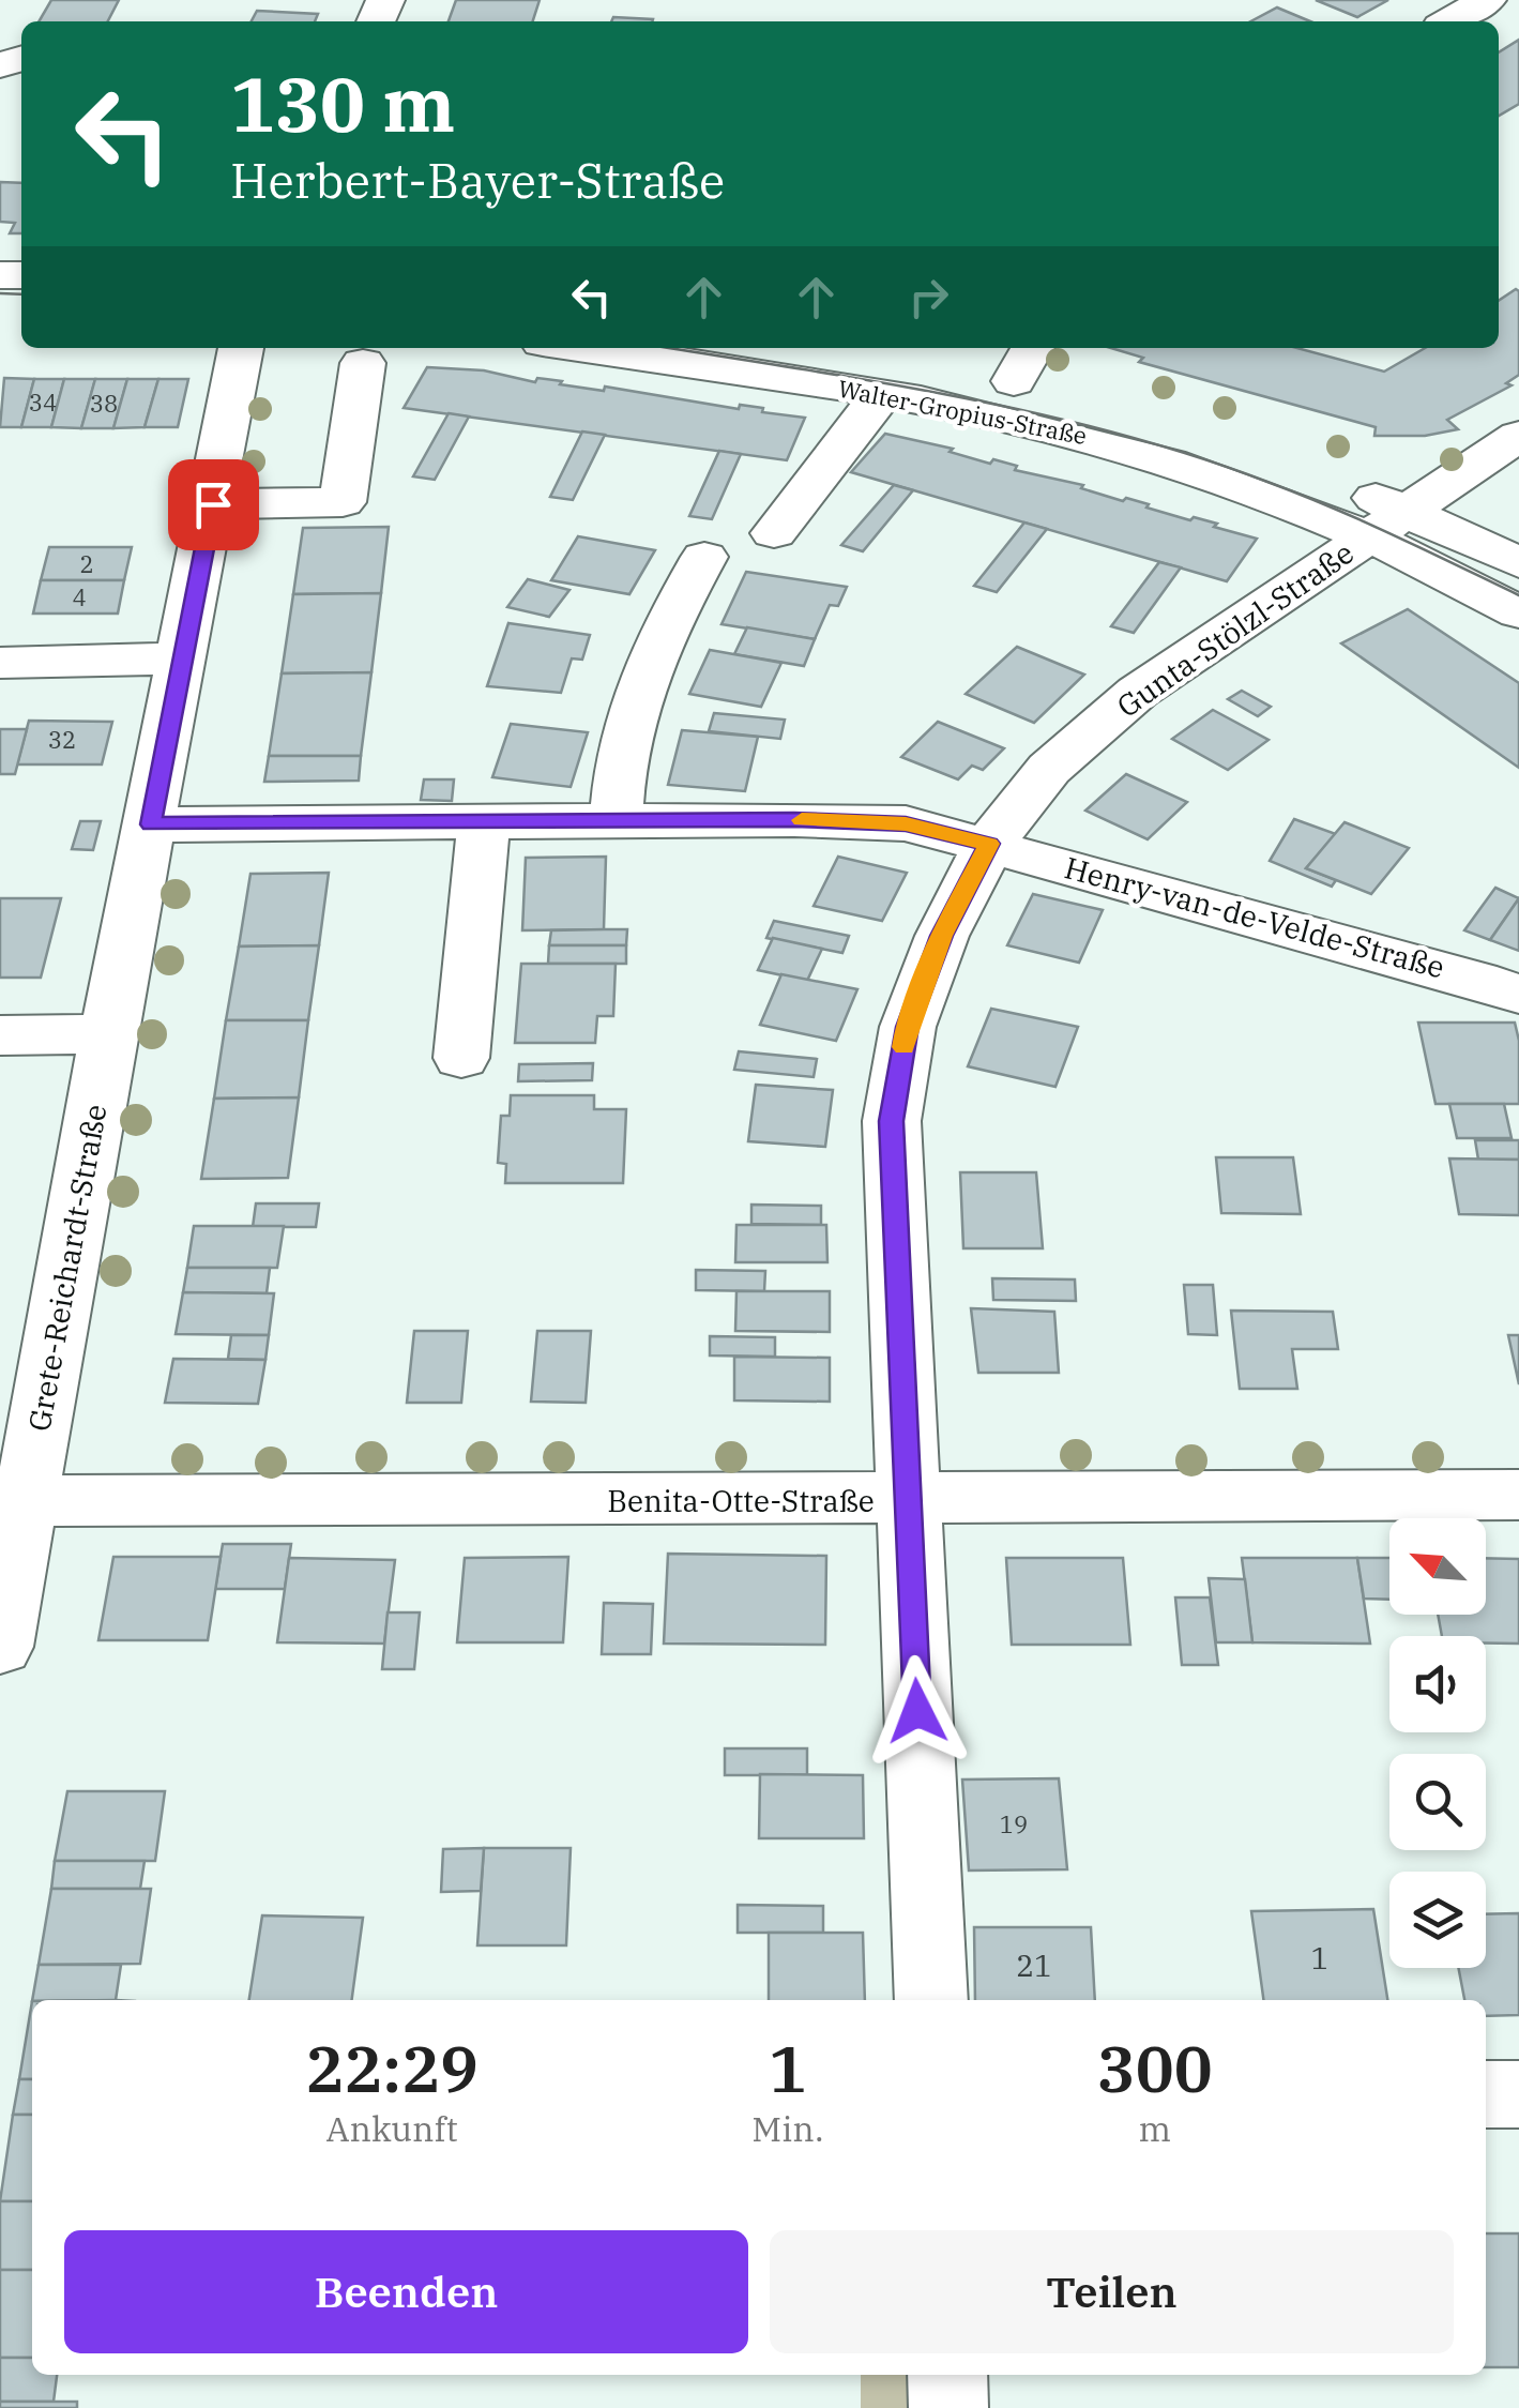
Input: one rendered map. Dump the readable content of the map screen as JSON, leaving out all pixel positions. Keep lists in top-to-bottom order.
{
  "streets": {
    "street": [
      "Walter-Gropius-Straße",
      "Gunta-Stölzl-Straße",
      "Henry-van-de-Velde-Straße",
      "Grete-Reichardt-Straße",
      "Benita-Otte-Straße"
    ]
  },
  "crossings": [
    ["Walter-Gropius-Straße", "Gunta-Stölzl-Straße"],
    ["Gunta-Stölzl-Straße", "Henry-van-de-Velde-Straße"],
    ["Gunta-Stölzl-Straße", "Benita-Otte-Straße"],
    ["Henry-van-de-Velde-Straße", "Grete-Reichardt-Straße"],
    ["Grete-Reichardt-Straße", "Benita-Otte-Straße"]
  ],
  "house_numbers": [
    "34",
    "38",
    "2",
    "4",
    "32",
    "19",
    "1",
    "21"
  ],
  "north": "top left",
  "page": {
    "turn": ["130 m", "Herbert-Bayer-Straße"],
    "eta": [
      "22:29",
      "Ankunft",
      "1",
      "Min.",
      "300",
      "m"
    ],
    "buttons": ["Beenden", "Teilen"]
  }
}
